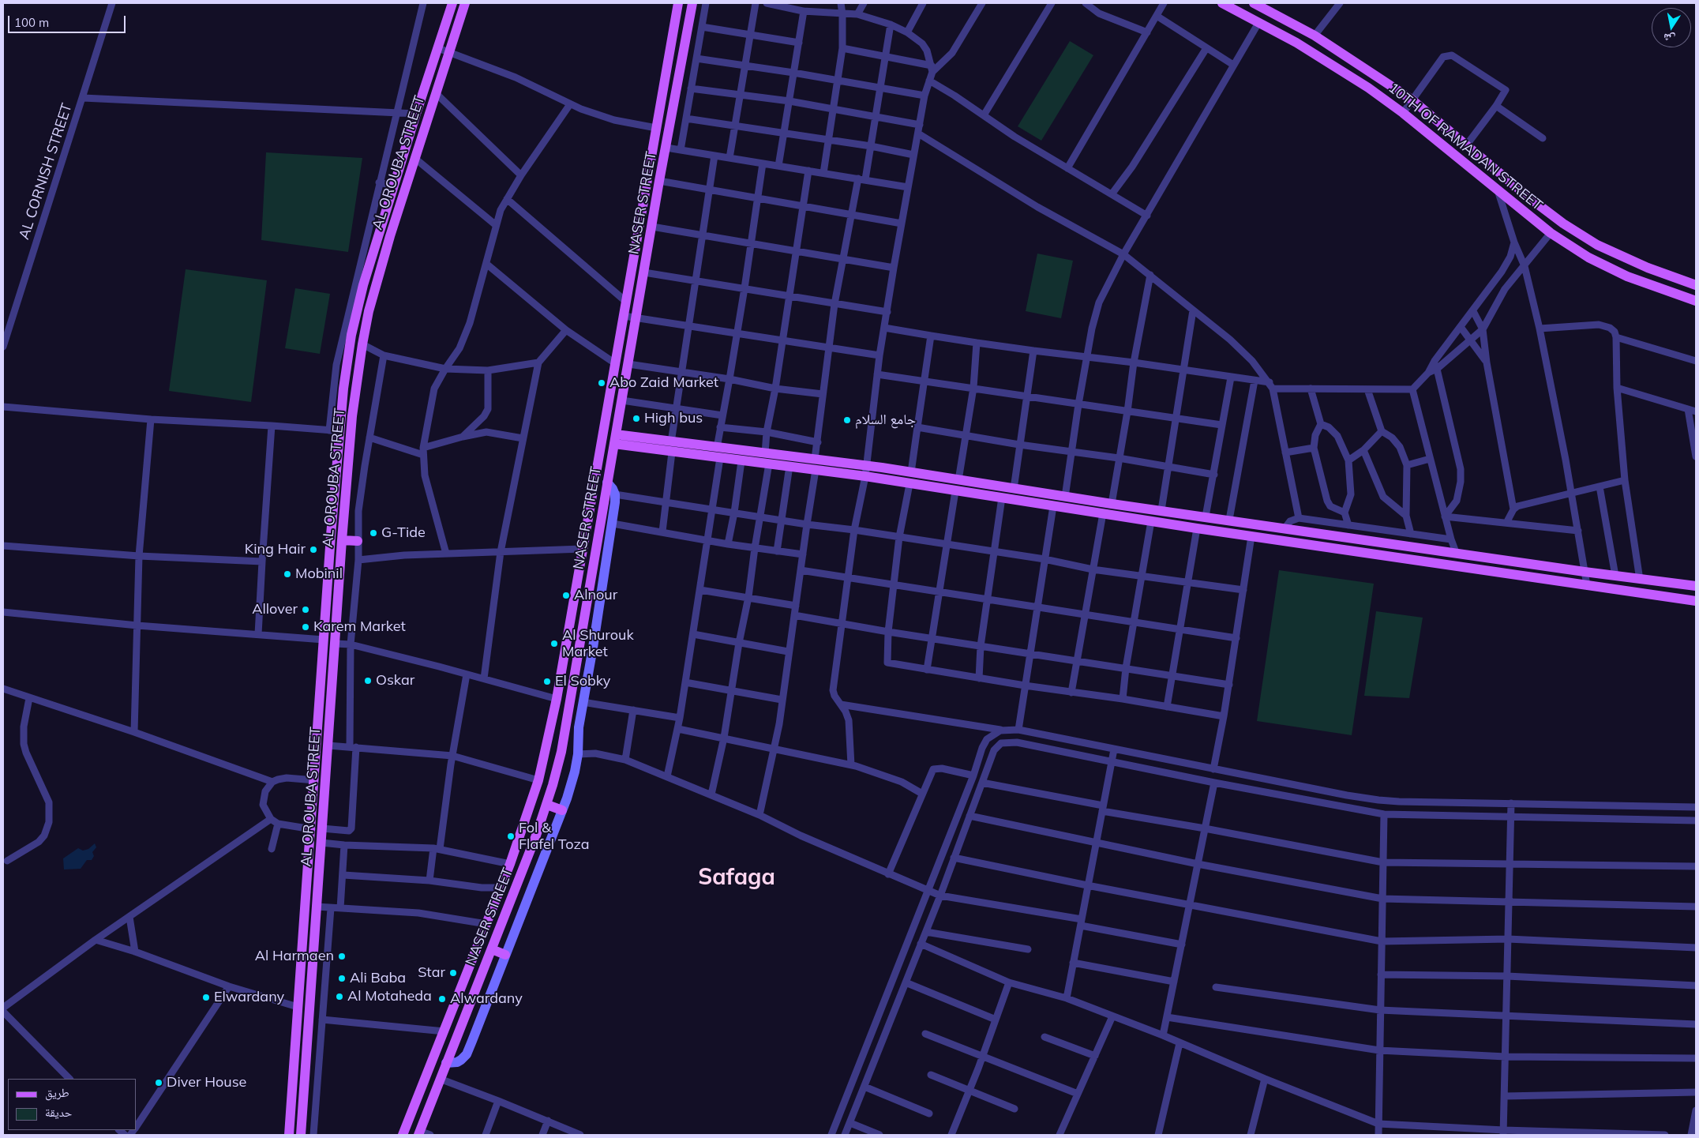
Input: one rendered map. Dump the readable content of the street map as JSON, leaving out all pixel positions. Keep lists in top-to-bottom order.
{
  "streets": {
    "main road": ["10TH OF RAMADAN STREET", "AL OROUBA STREET", "NASER STREET"],
    "street": ["AL CORNISH STREET"]
  },
  "districts": ["Safaga"],
  "places": [
    "Abo Zaid Market",
    "High bus",
    "جامع السلام",
    "G-Tide",
    "King Hair",
    "Mobinil",
    "Alnour",
    "Allover",
    "Karem Market",
    "Al Shurouk Market",
    "Oskar",
    "El Sobky",
    "Fol & Flafel Toza",
    "Al Harmaen",
    "Star",
    "Ali Baba",
    "Al Motaheda",
    "Elwardany",
    "Alwardany",
    "Diver House"
  ],
  "legend": ["طريق", "حديقة"],
  "scale_bar": "100 m",
  "north": "bottom"
}
